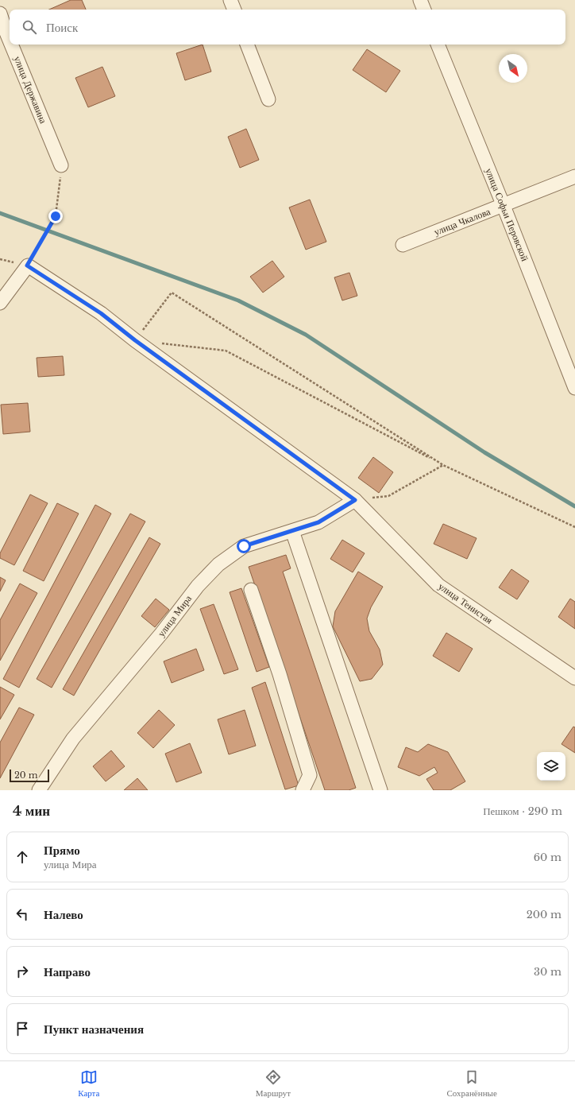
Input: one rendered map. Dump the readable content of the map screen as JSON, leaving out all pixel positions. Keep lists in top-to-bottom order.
{
  "streets": {
    "street": [
      "улица Державина",
      "улица Софьи Перовской",
      "улица Чкалова",
      "улица Тенистая",
      "улица Мира"
    ]
  },
  "crossings": [
    ["улица Софьи Перовской", "улица Чкалова"],
    ["улица Тенистая", "улица Мира"]
  ],
  "scale_bar": "20 m",
  "north": "bottom right",
  "page": {
    "search": "Поиск",
    "scale": "20 m",
    "heading": ["4 мин", "Пешком · 290 m"],
    "list": [
      ["Прямо", "улица Мира", "60 m"],
      ["Налево", "200 m"],
      ["Направо", "30 m"],
      "Пункт назначения"
    ],
    "nav": ["Карта", "Маршрут", "Сохранённые"]
  }
}
